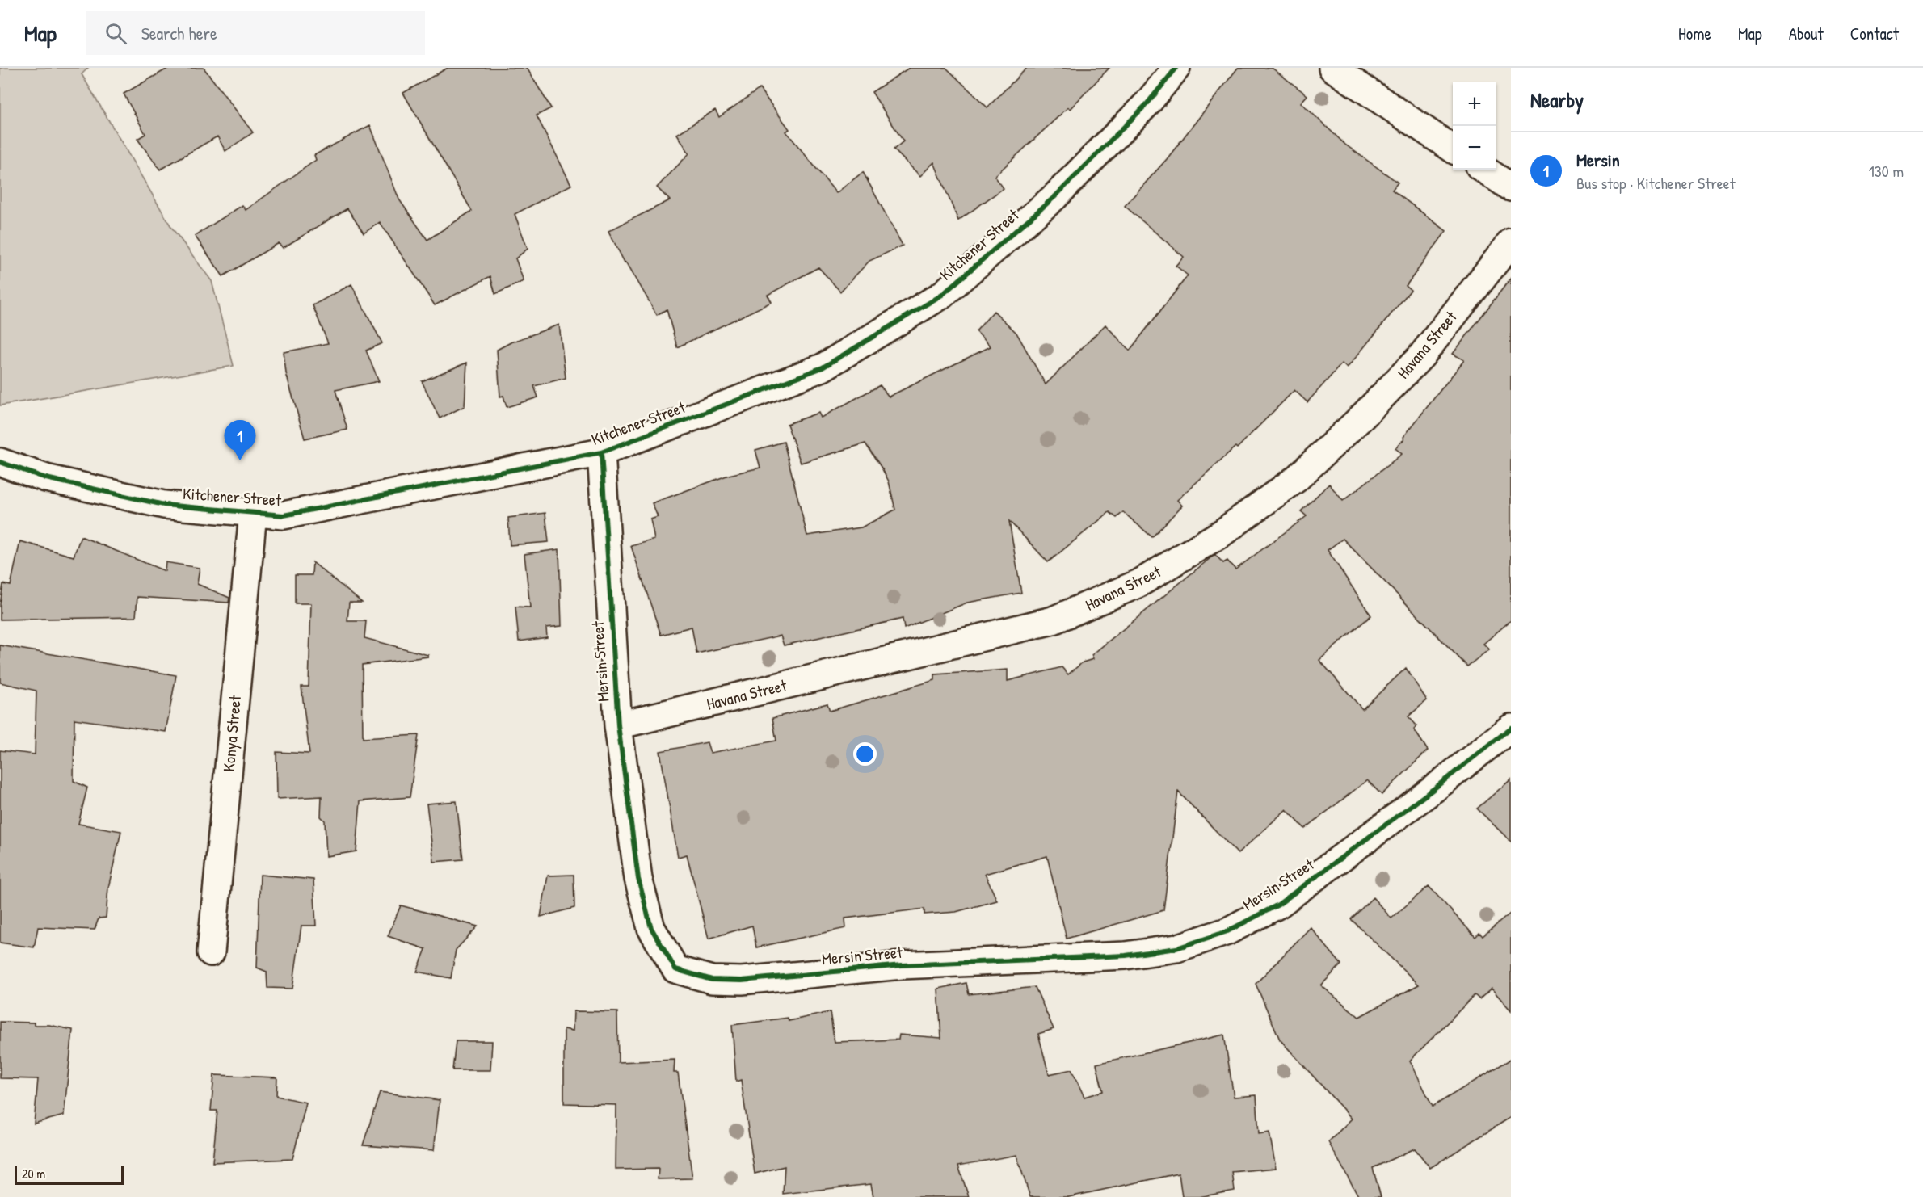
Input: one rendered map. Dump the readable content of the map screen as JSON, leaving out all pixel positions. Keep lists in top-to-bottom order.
{
  "streets": {
    "street": [
      "Kitchener Street",
      "Havana Street",
      "Mersin Street",
      "Konya Street"
    ]
  },
  "crossings": [
    ["Kitchener Street", "Mersin Street"],
    ["Kitchener Street", "Konya Street"],
    ["Havana Street", "Mersin Street"]
  ],
  "scale_bar": "20 m",
  "page": {
    "header": "Map",
    "search": "Search here",
    "nav": [
      "Home",
      "Map",
      "About",
      "Contact"
    ],
    "heading": "Nearby",
    "map_buttons": ["+", "−"],
    "list": [
      {
        "mark": "1",
        "name": "Mersin",
        "note": "Bus stop · Kitchener Street",
        "value": "130 m"
      }
    ],
    "pins": "1",
    "scale": "20 m"
  }
}
